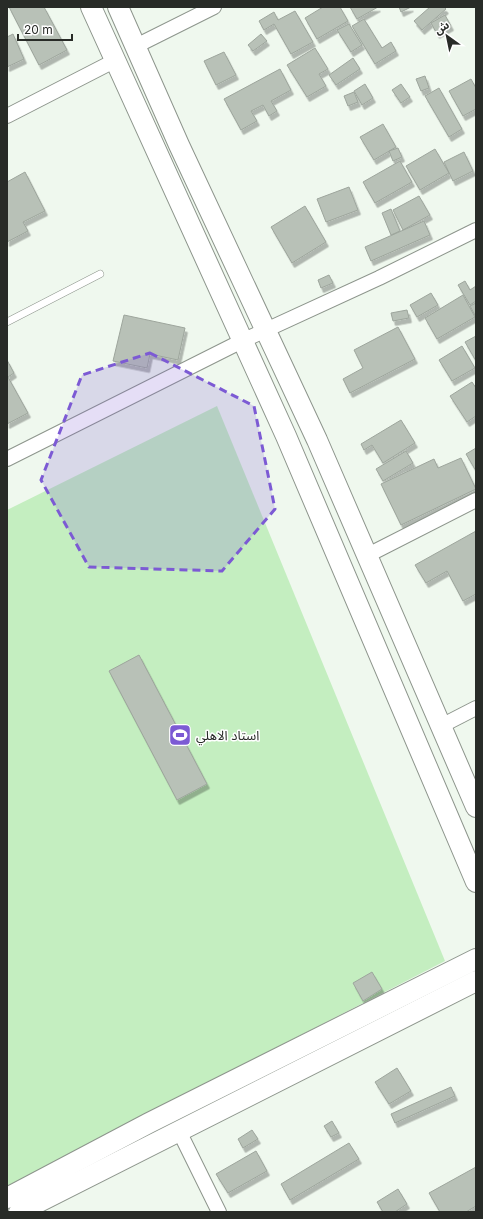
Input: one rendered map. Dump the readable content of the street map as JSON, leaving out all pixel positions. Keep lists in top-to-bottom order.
{
  "places": {
    "sports": ["استاد الاهلي"]
  },
  "scale_bar": "20 m",
  "north": "top left"
}
